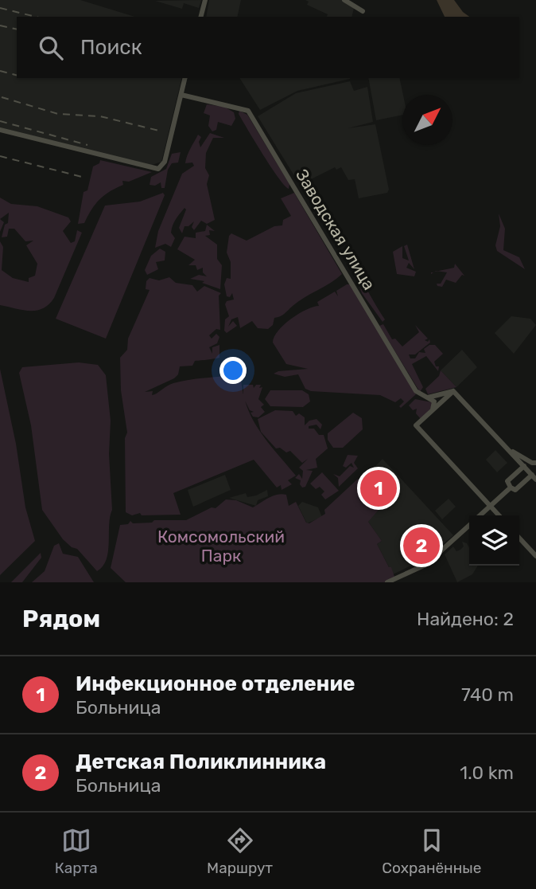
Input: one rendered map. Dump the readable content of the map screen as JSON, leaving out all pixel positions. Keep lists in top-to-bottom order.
{
  "streets": {
    "main road": ["Заводская улица"]
  },
  "parks": ["Комсомольский Парк"],
  "north": "top right",
  "page": {
    "search": "Поиск",
    "pins": ["1", "2"],
    "heading": ["Рядом", "Найдено: 2"],
    "list": [
      {
        "mark": "1",
        "name": "Инфекционное отделение",
        "note": "Больница",
        "value": "740 m"
      },
      {
        "mark": "2",
        "name": "Детская Поликлинника",
        "note": "Больница",
        "value": "1.0 km"
      }
    ],
    "nav": ["Карта", "Маршрут", "Сохранённые"]
  }
}
